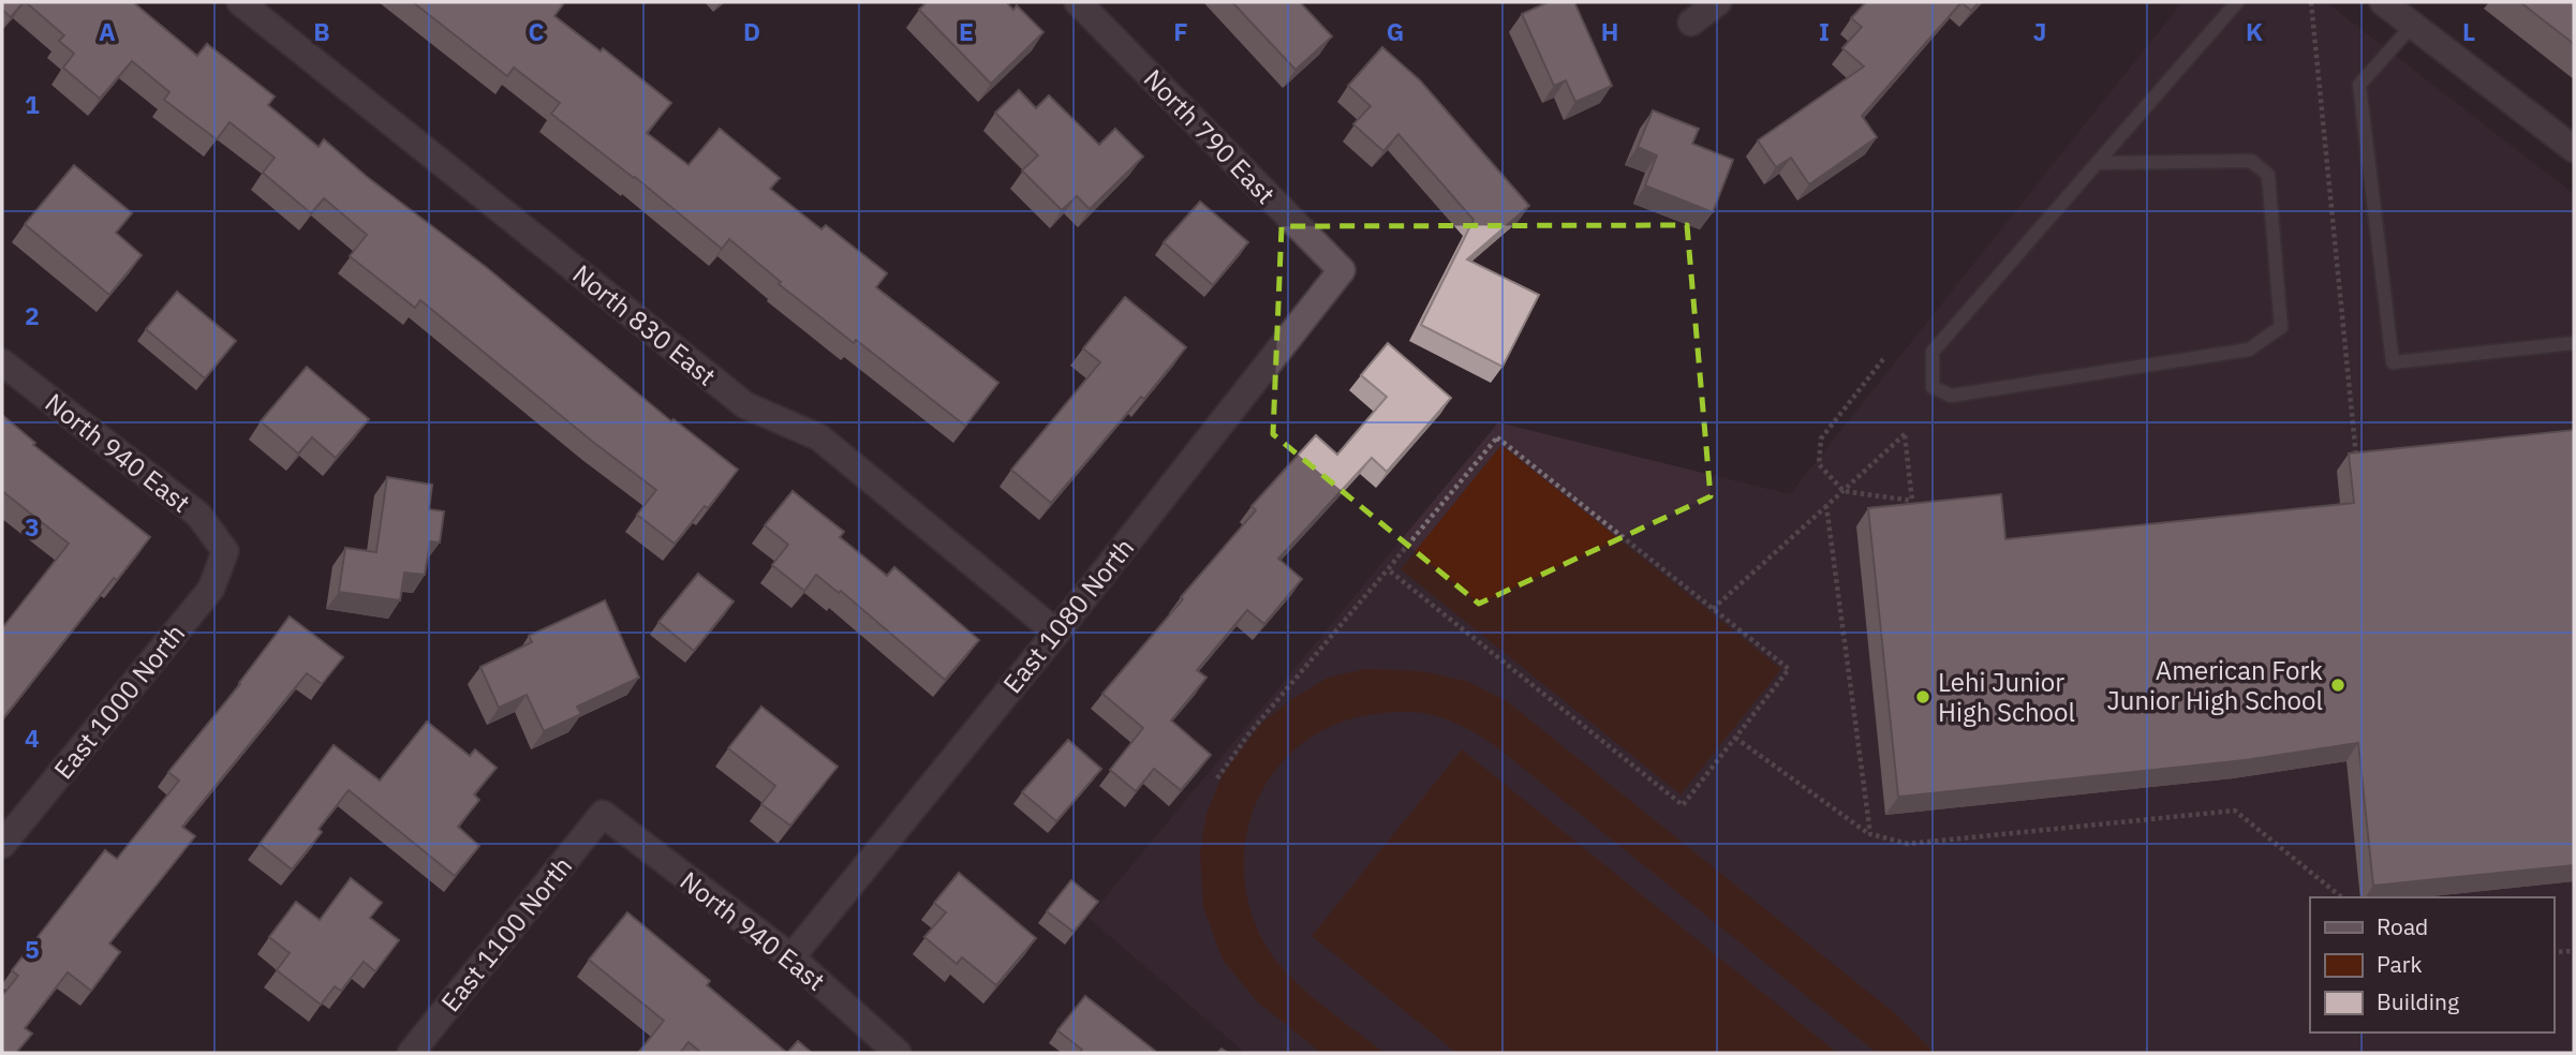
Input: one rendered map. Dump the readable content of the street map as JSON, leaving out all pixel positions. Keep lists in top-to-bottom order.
{
  "streets": {
    "street": [
      "North 790 East",
      "North 830 East",
      "North 940 East",
      "East 1080 North",
      "East 1000 North",
      "East 1100 North"
    ]
  },
  "crossings": [
    ["North 790 East", "East 1080 North"],
    ["North 830 East", "East 1080 North"],
    ["North 940 East", "East 1080 North"],
    ["North 940 East", "East 1000 North"],
    ["North 940 East", "East 1100 North"]
  ],
  "places": ["American Fork Junior High School", "Lehi Junior High School"],
  "legend": ["Road", "Park", "Building"],
  "grid": {
    "columns": [
      "A",
      "B",
      "C",
      "D",
      "E",
      "F",
      "G",
      "H",
      "I",
      "J",
      "K",
      "L"
    ],
    "rows": [
      "1",
      "2",
      "3",
      "4",
      "5"
    ]
  }
}
